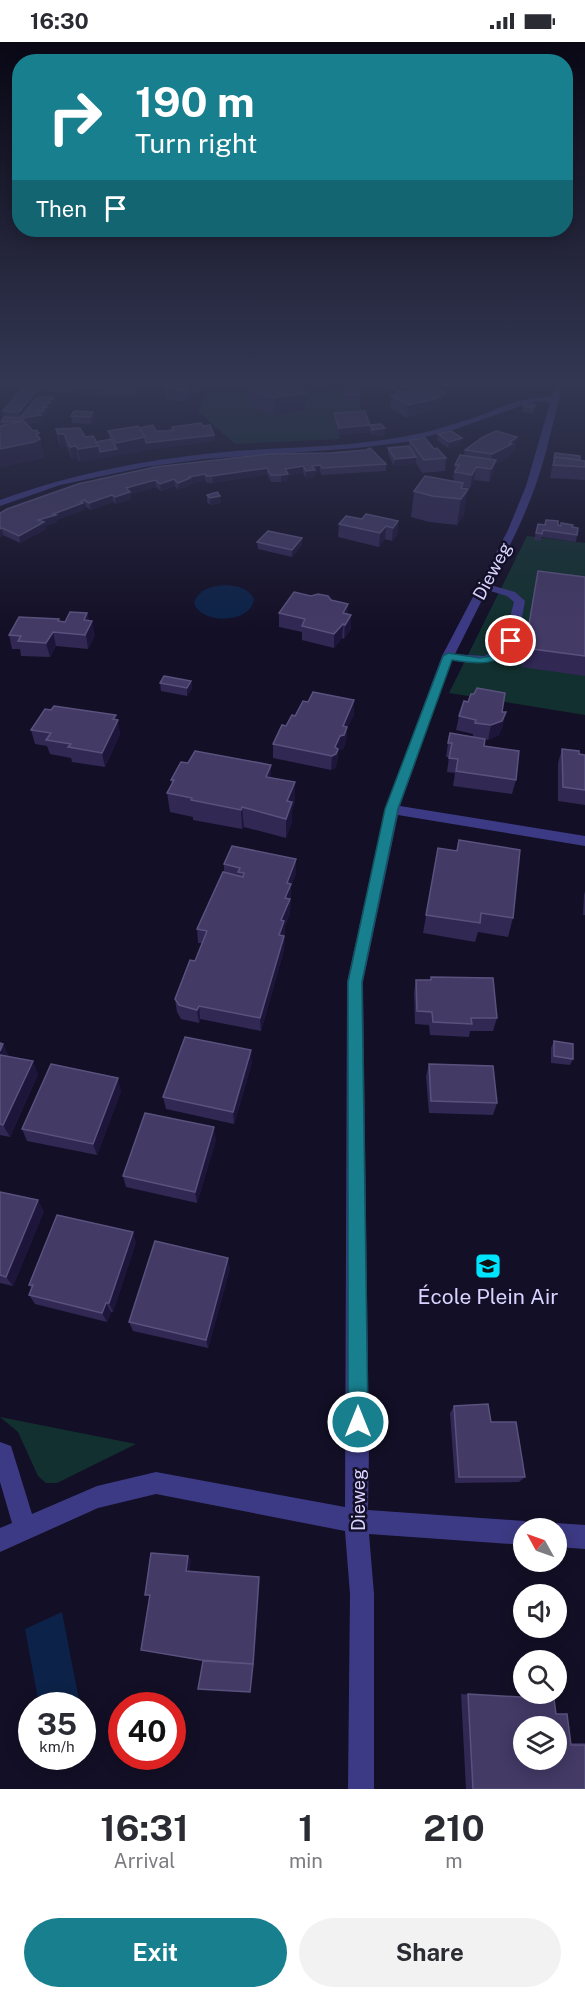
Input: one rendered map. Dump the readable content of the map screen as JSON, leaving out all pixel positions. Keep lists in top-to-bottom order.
{
  "streets": {
    "street": ["Dieweg"]
  },
  "places": {
    "school or university": ["École Plein Air"]
  },
  "north": "top left",
  "page": {
    "status": "16:30",
    "turn": ["190 m", "Turn right"],
    "then": "Then",
    "speed": "35 km/h",
    "limit": "40",
    "eta": [
      "16:31",
      "Arrival",
      "1",
      "min",
      "210",
      "m"
    ],
    "buttons": ["Exit", "Share"]
  }
}
